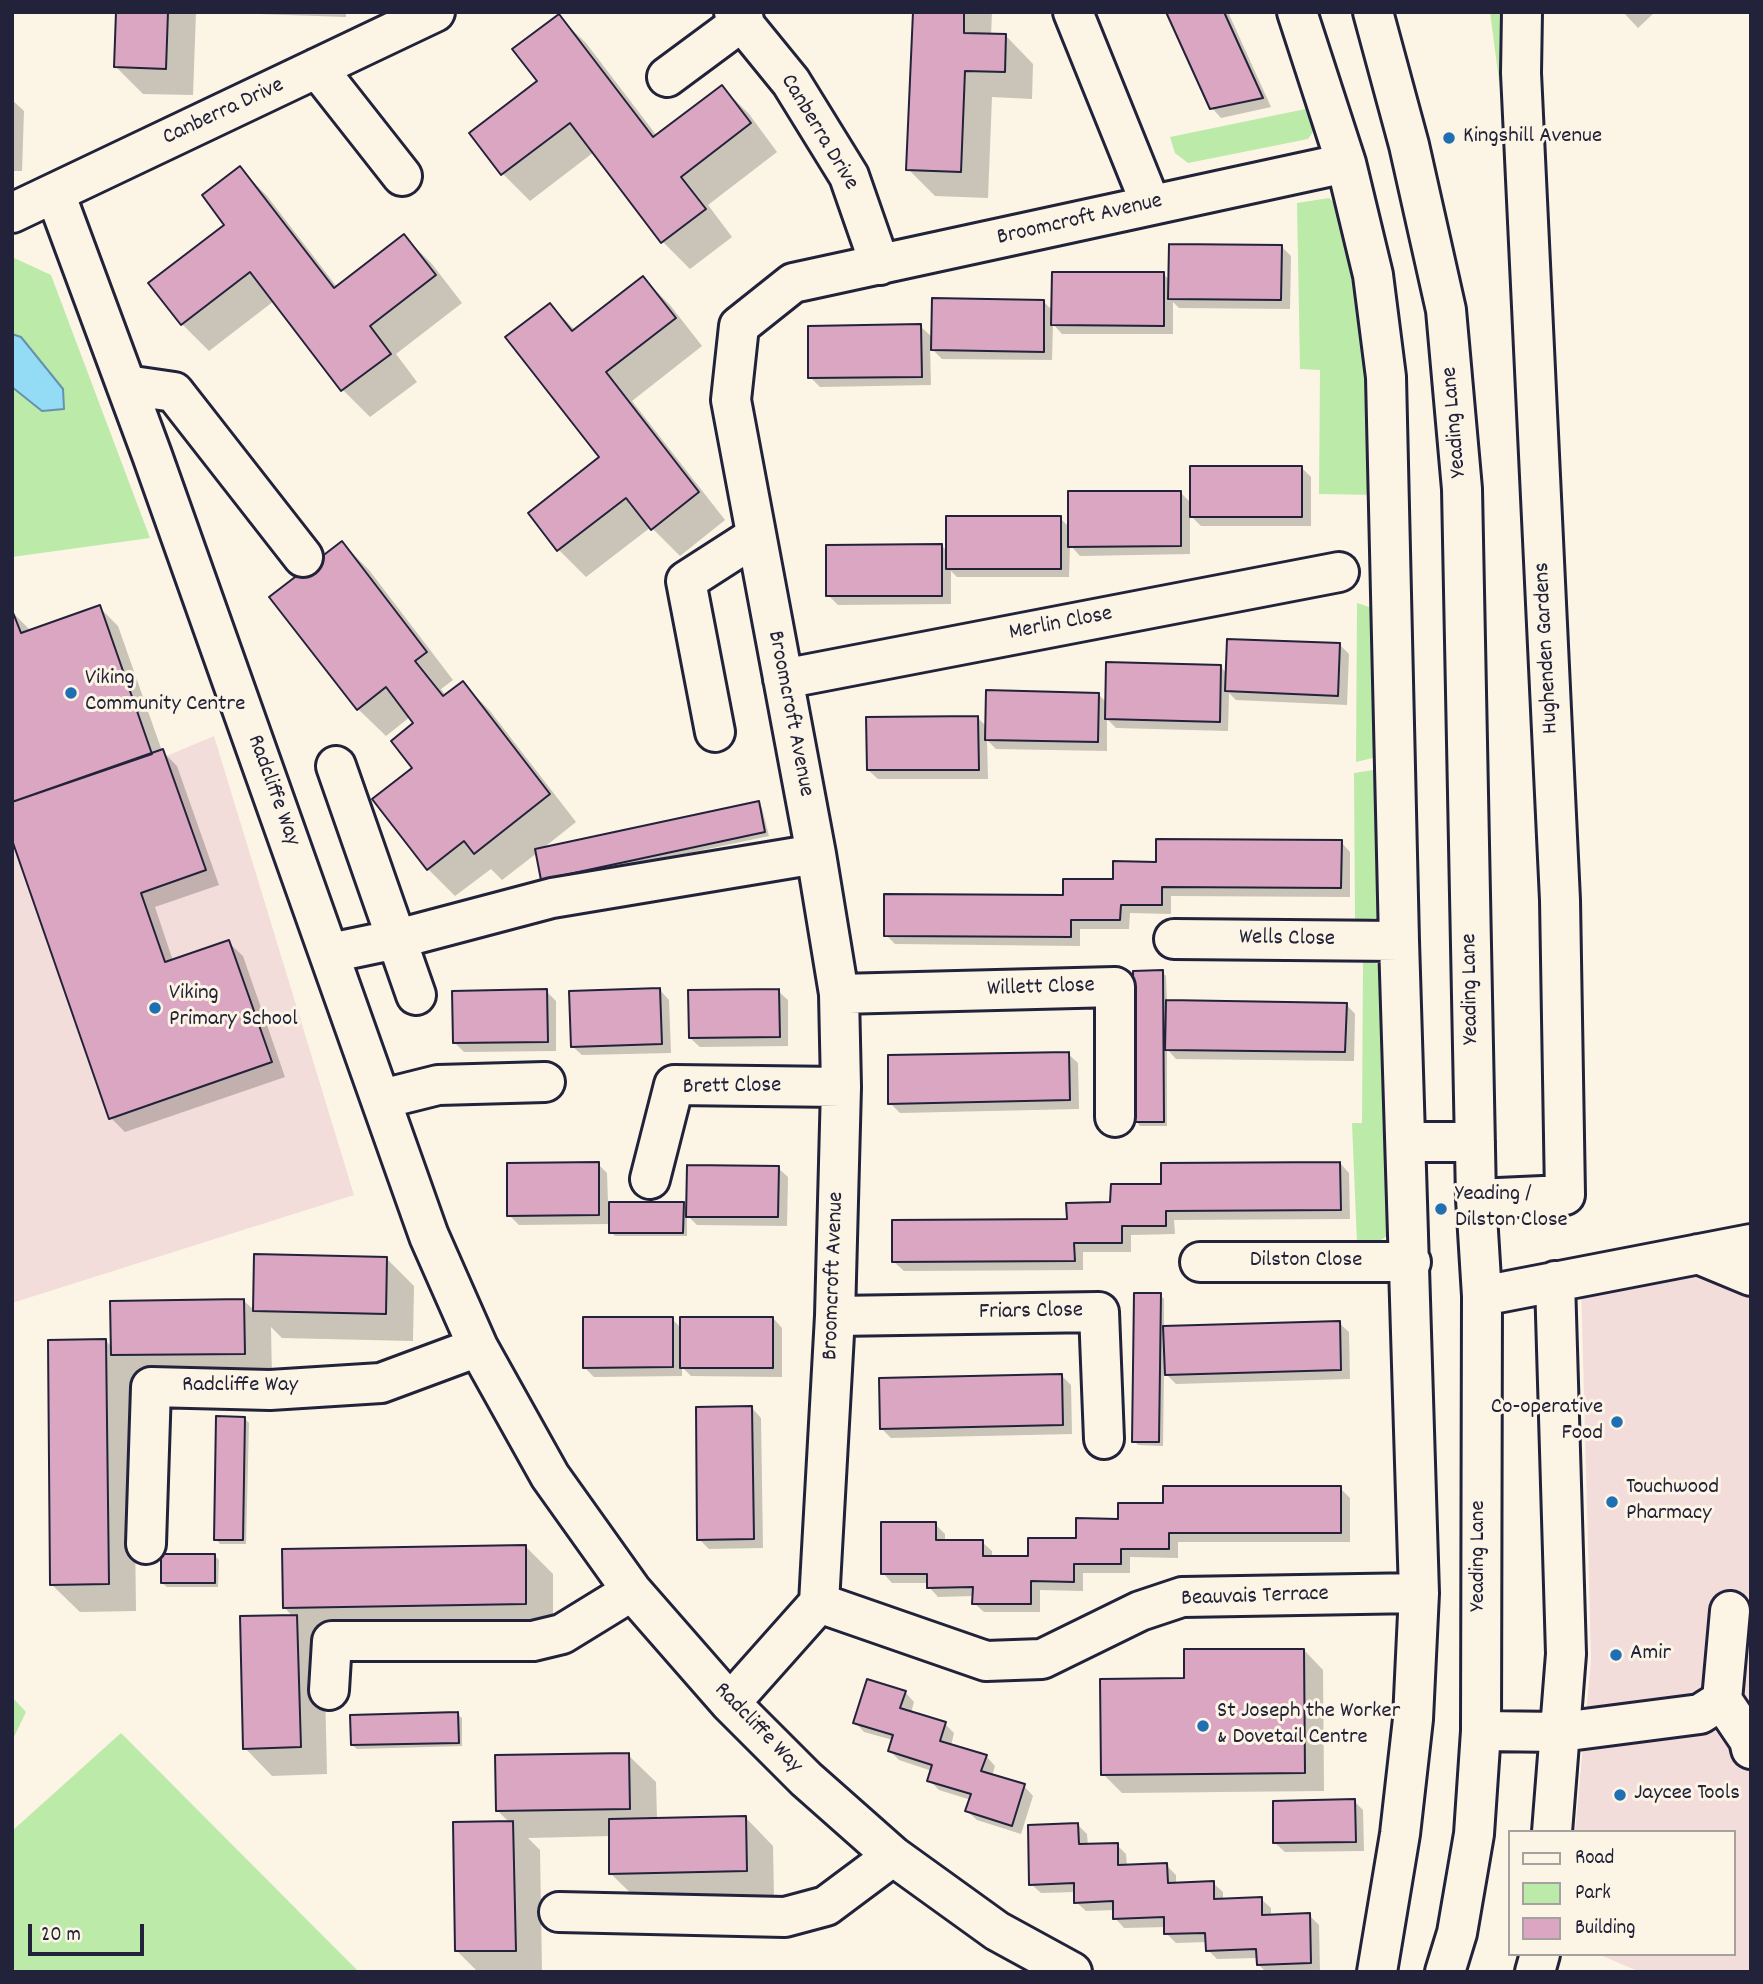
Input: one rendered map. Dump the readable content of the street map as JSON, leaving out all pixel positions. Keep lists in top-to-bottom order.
{
  "streets": {
    "street": [
      "Canberra Drive",
      "Broomcroft Avenue",
      "Yeading Lane",
      "Merlin Close",
      "Hughenden Gardens",
      "Radcliffe Way",
      "Wells Close",
      "Willett Close",
      "Brett Close",
      "Dilston Close",
      "Friars Close",
      "Beauvais Terrace"
    ]
  },
  "crossings": [
    ["Canberra Drive", "Broomcroft Avenue"],
    ["Canberra Drive", "Radcliffe Way"],
    ["Broomcroft Avenue", "Merlin Close"],
    ["Broomcroft Avenue", "Willett Close"],
    ["Broomcroft Avenue", "Brett Close"],
    ["Broomcroft Avenue", "Friars Close"],
    ["Broomcroft Avenue", "Beauvais Terrace"],
    ["Yeading Lane", "Hughenden Gardens"]
  ],
  "places": [
    "Kingshill Avenue",
    "Viking Community Centre",
    "Viking Primary School",
    "Yeading / Dilston Close",
    "Co-operative Food",
    "Touchwood Pharmacy",
    "Amir",
    "St Joseph the Worker & Dovetail Centre",
    "Jaycee Tools"
  ],
  "legend": ["Road", "Park", "Building"],
  "scale_bar": "20 m"
}
